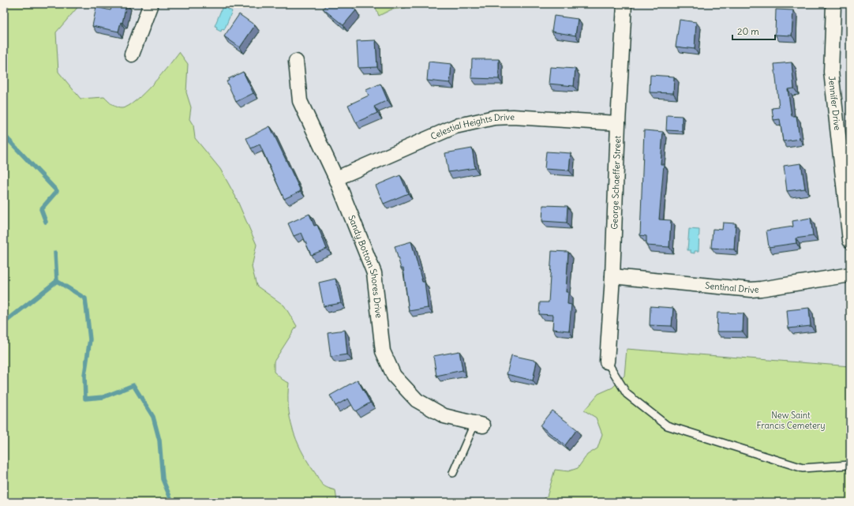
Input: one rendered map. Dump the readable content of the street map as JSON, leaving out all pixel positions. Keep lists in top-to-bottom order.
{
  "streets": {
    "street": [
      "Jennifer Drive",
      "Celestial Heights Drive",
      "George Schaeffer Street",
      "Sandy Bottom Shores Drive",
      "Sentinal Drive"
    ]
  },
  "crossings": [
    ["Celestial Heights Drive", "George Schaeffer Street"],
    ["Celestial Heights Drive", "Sandy Bottom Shores Drive"],
    ["George Schaeffer Street", "Sentinal Drive"]
  ],
  "parks": ["New Saint Francis Cemetery"],
  "scale_bar": "20 m"
}
